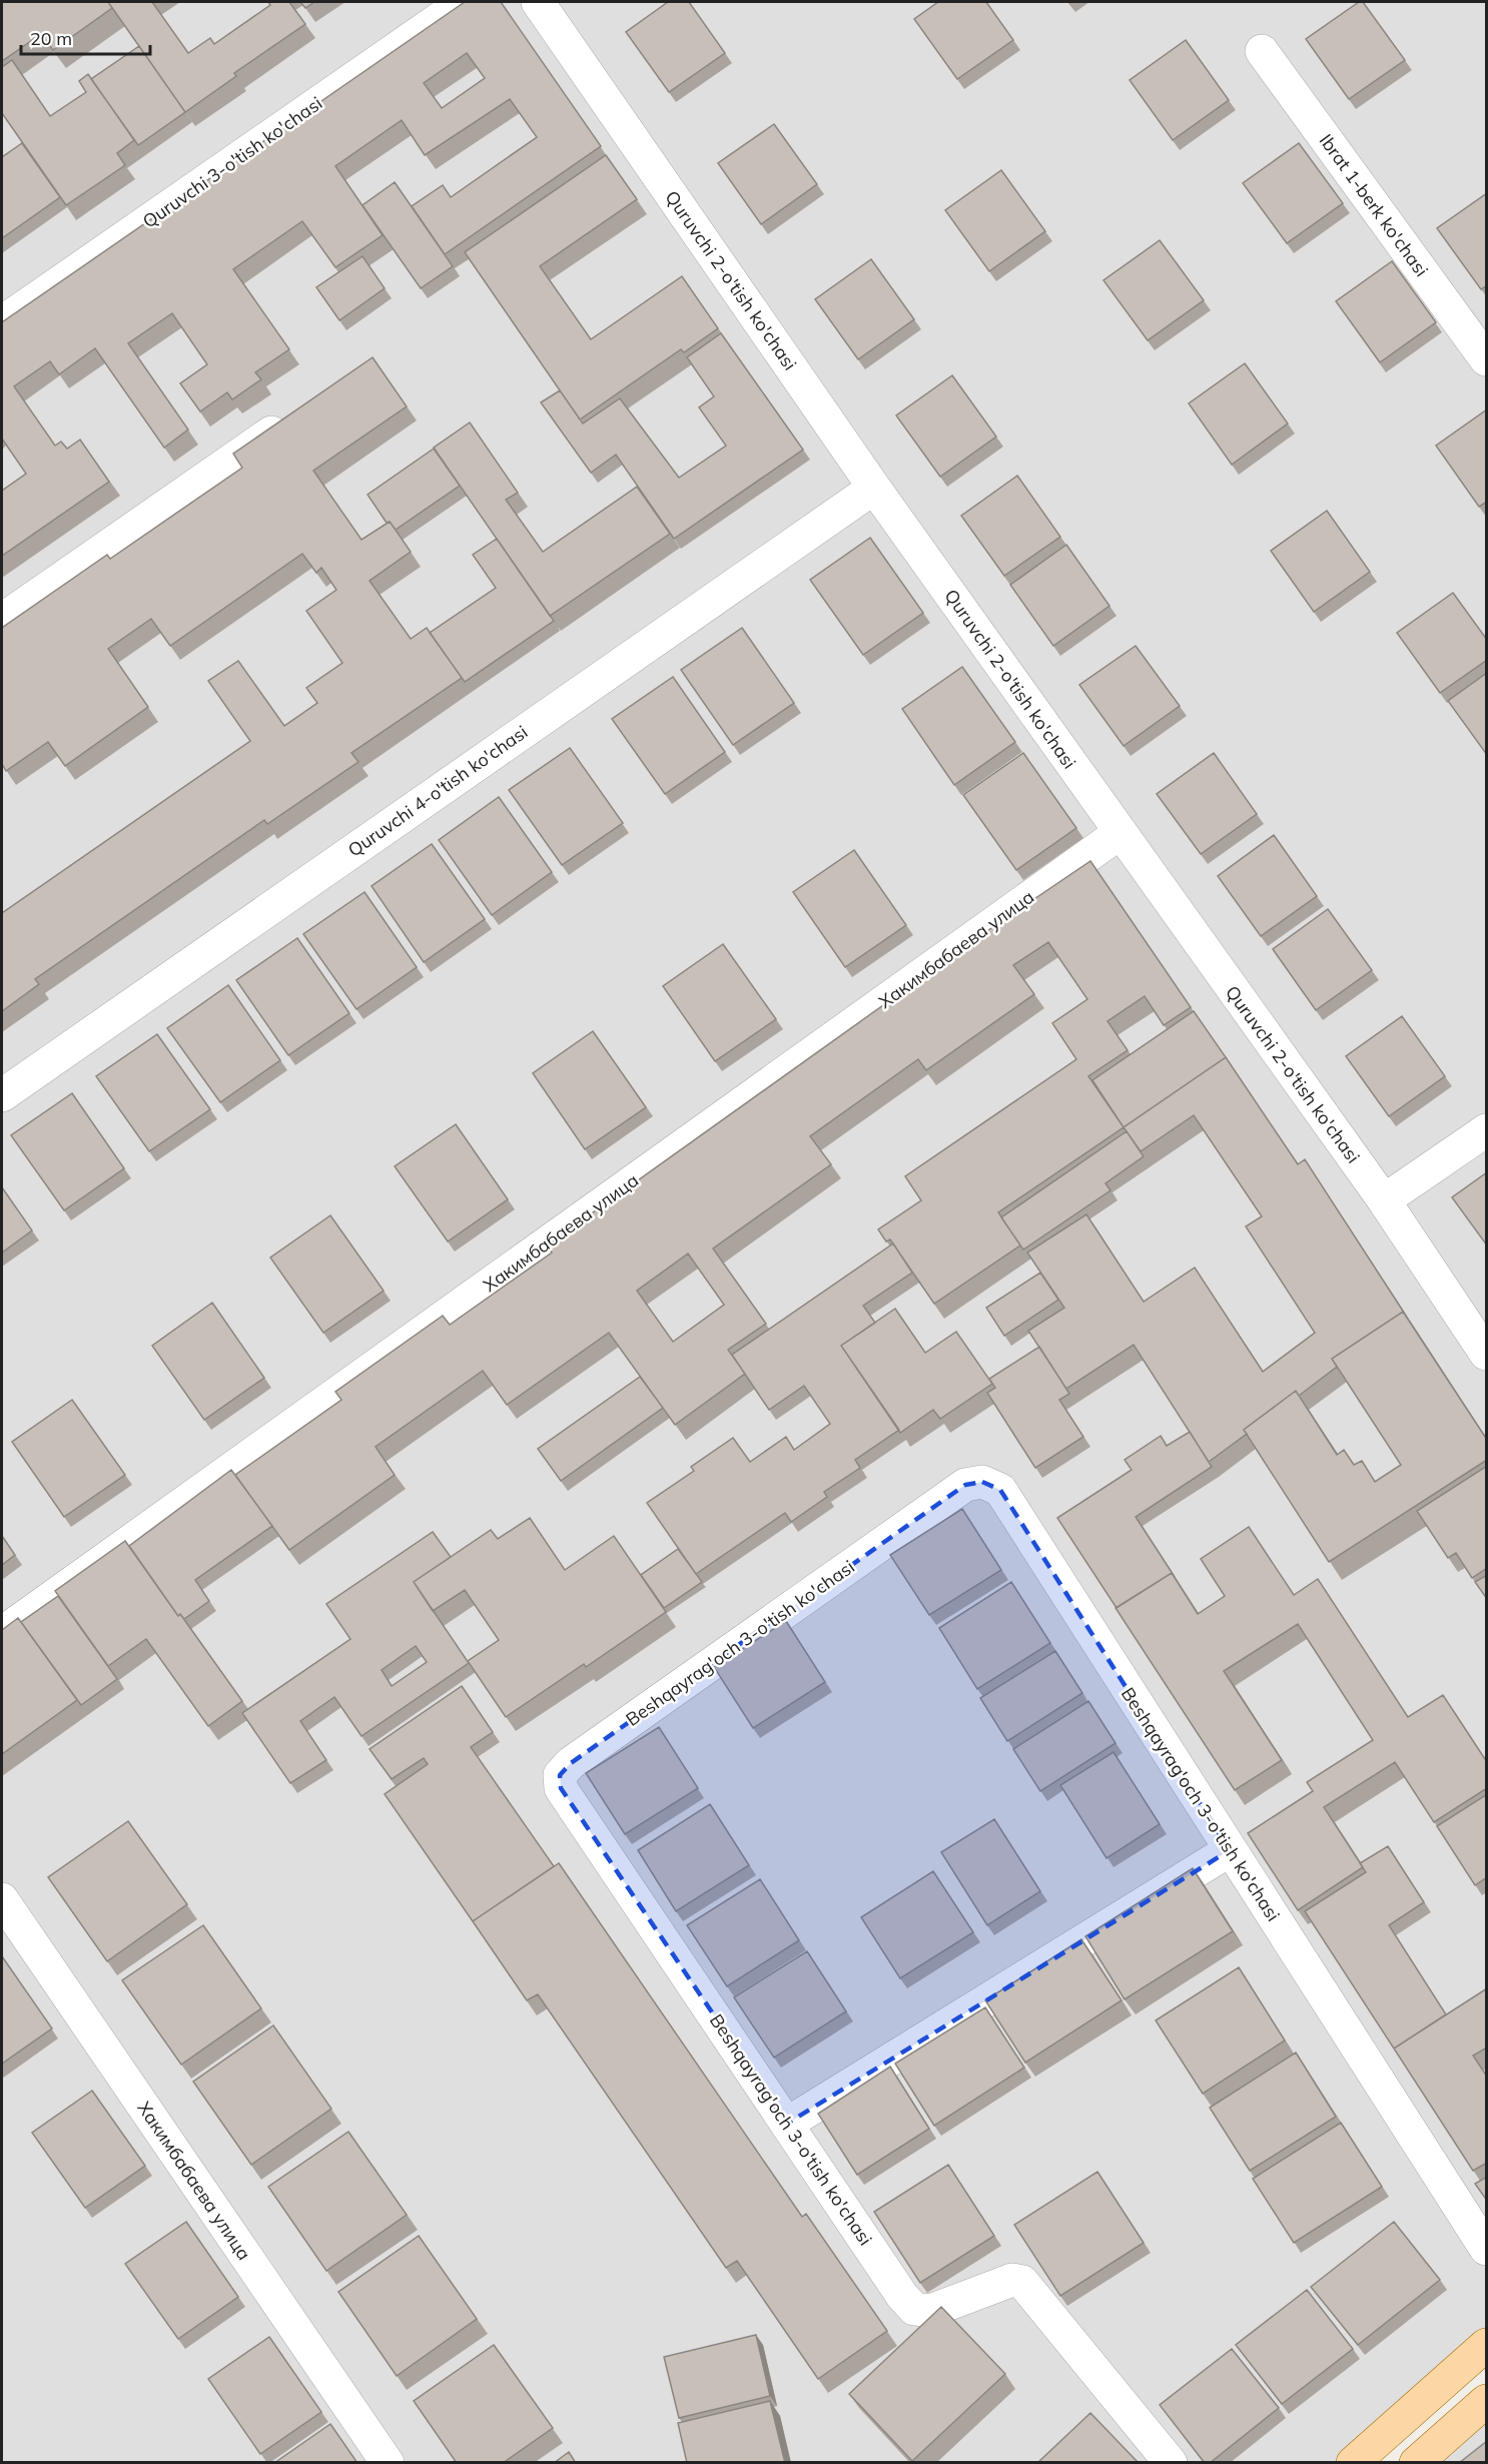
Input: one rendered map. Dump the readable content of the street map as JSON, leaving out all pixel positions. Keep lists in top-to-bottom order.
{
  "streets": {
    "street": [
      "Quruvchi 3-o'tish ko'chasi",
      "Ibrat 1-berk ko'chasi",
      "Quruvchi 2-o'tish ko'chasi",
      "Quruvchi 4-o'tish ko'chasi",
      "Хакимбабаева улица",
      "Beshqayrag'och 3-o'tish ko'chasi"
    ]
  },
  "crossings": [
    ["Quruvchi 2-o'tish ko'chasi", "Quruvchi 4-o'tish ko'chasi"],
    ["Quruvchi 2-o'tish ko'chasi", "Хакимбабаева улица"]
  ],
  "scale_bar": "20 m"
}
